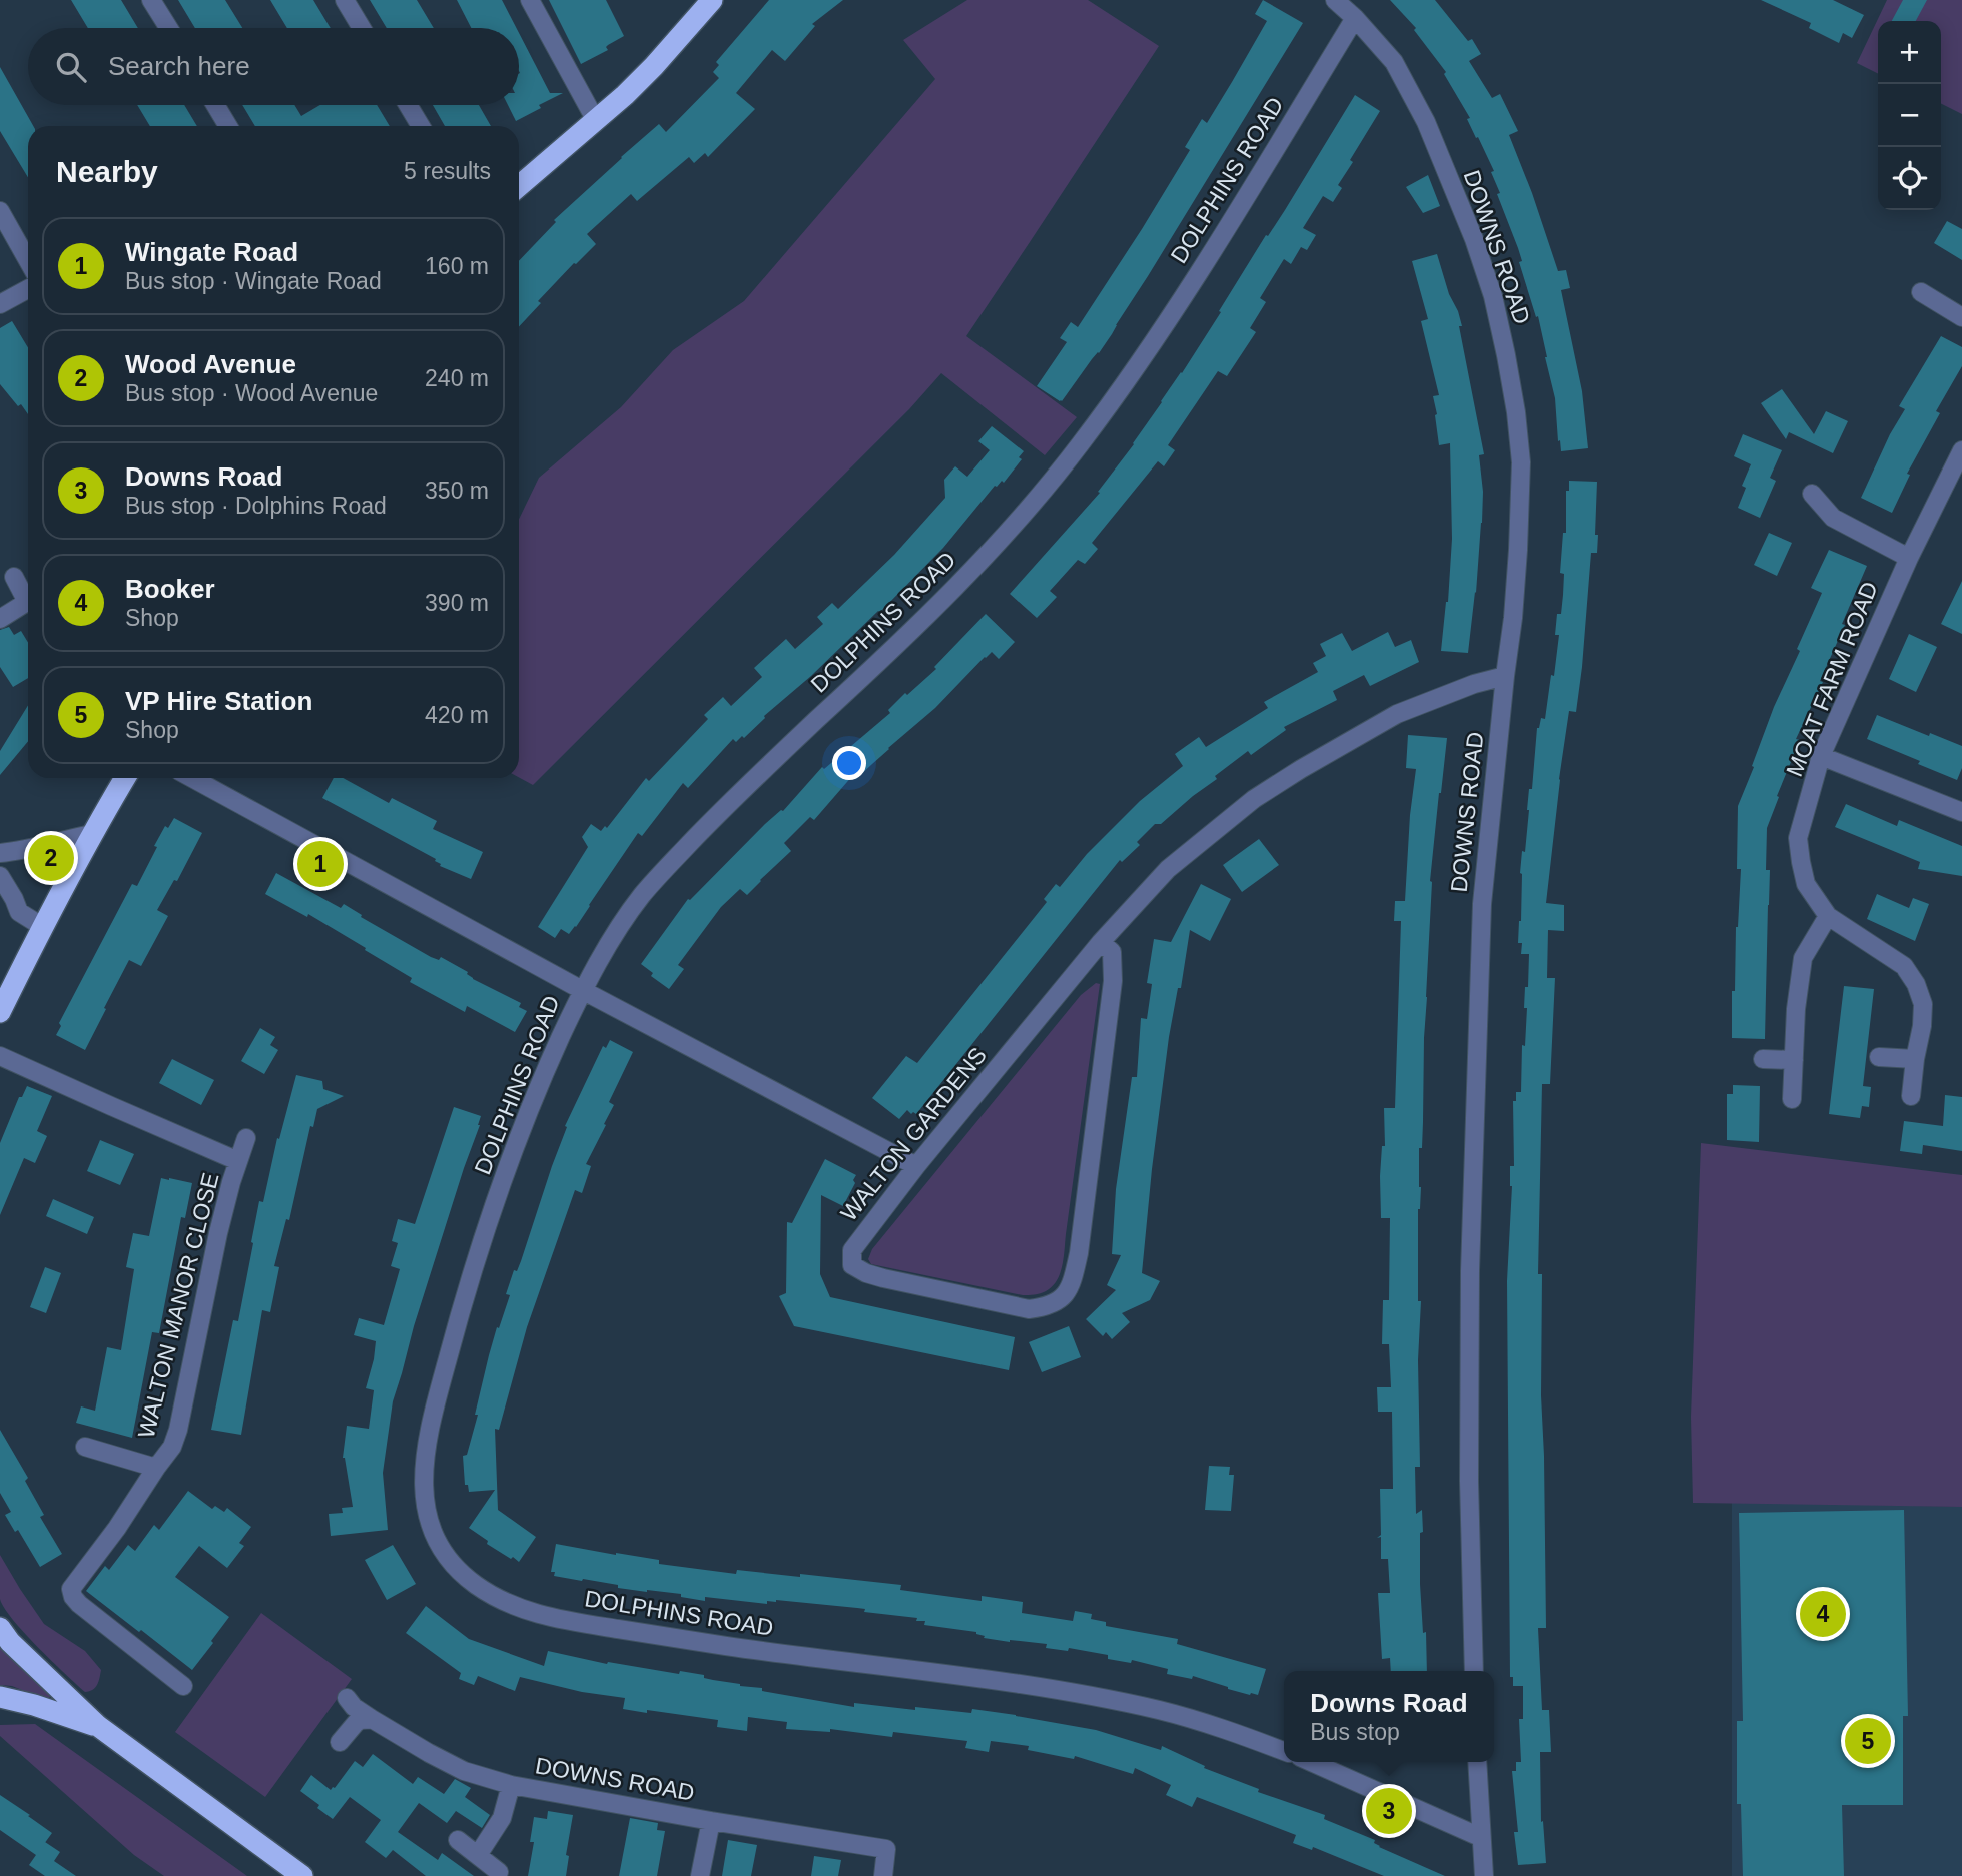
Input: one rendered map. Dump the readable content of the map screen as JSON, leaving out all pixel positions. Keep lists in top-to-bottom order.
{
  "streets": {
    "street": [
      "DOLPHINS ROAD",
      "DOWNS ROAD",
      "MOAT FARM ROAD",
      "WALTON GARDENS",
      "WALTON MANOR CLOSE"
    ]
  },
  "crossings": [
    ["DOLPHINS ROAD", "DOWNS ROAD"],
    ["DOWNS ROAD", "WALTON GARDENS"]
  ],
  "page": {
    "map_buttons": ["+", "−"],
    "search": "Search here",
    "heading": ["Nearby", "5 results"],
    "list": [
      {
        "mark": "1",
        "name": "Wingate Road",
        "note": "Bus stop · Wingate Road",
        "value": "160 m"
      },
      {
        "mark": "2",
        "name": "Wood Avenue",
        "note": "Bus stop · Wood Avenue",
        "value": "240 m"
      },
      {
        "mark": "3",
        "name": "Downs Road",
        "note": "Bus stop · Dolphins Road",
        "value": "350 m"
      },
      {
        "mark": "4",
        "name": "Booker",
        "note": "Shop",
        "value": "390 m"
      },
      {
        "mark": "5",
        "name": "VP Hire Station",
        "note": "Shop",
        "value": "420 m"
      }
    ],
    "pins": [
      "2",
      "1",
      "4",
      "5",
      "3"
    ],
    "popup": ["Downs Road", "Bus stop"]
  }
}
